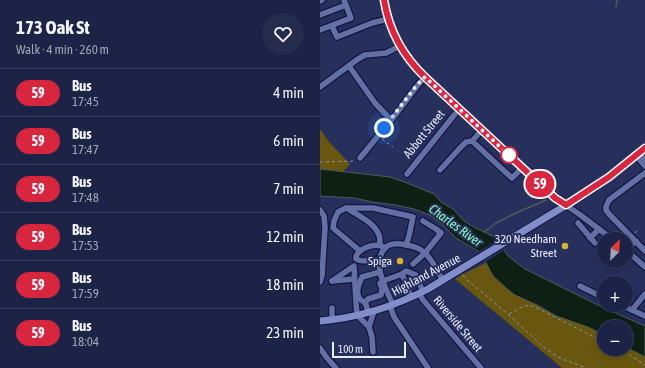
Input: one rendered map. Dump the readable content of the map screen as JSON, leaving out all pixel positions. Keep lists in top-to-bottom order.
{
  "streets": {
    "main road": ["Highland Avenue"],
    "street": ["Abbott Street", "Riverside Street"]
  },
  "crossings": [
    ["Highland Avenue", "Riverside Street"]
  ],
  "water": ["Charles River"],
  "places": ["320 Needham Street", "Spiga"],
  "lines": ["bus line 59"],
  "scale_bar": "100 m",
  "north": "top right",
  "page": {
    "heading": ["173 Oak St", "Walk · 4 min · 260 m"],
    "on_map": "59",
    "list": [
      {
        "mark": "59",
        "name": "Bus",
        "note": "17:45",
        "value": "4 min"
      },
      {
        "mark": "59",
        "name": "Bus",
        "note": "17:47",
        "value": "6 min"
      },
      {
        "mark": "59",
        "name": "Bus",
        "note": "17:48",
        "value": "7 min"
      },
      {
        "mark": "59",
        "name": "Bus",
        "note": "17:53",
        "value": "12 min"
      },
      {
        "mark": "59",
        "name": "Bus",
        "note": "17:59",
        "value": "18 min"
      },
      {
        "mark": "59",
        "name": "Bus",
        "note": "18:04",
        "value": "23 min"
      }
    ],
    "map_buttons": ["+", "−"],
    "scale": "100 m"
  }
}
